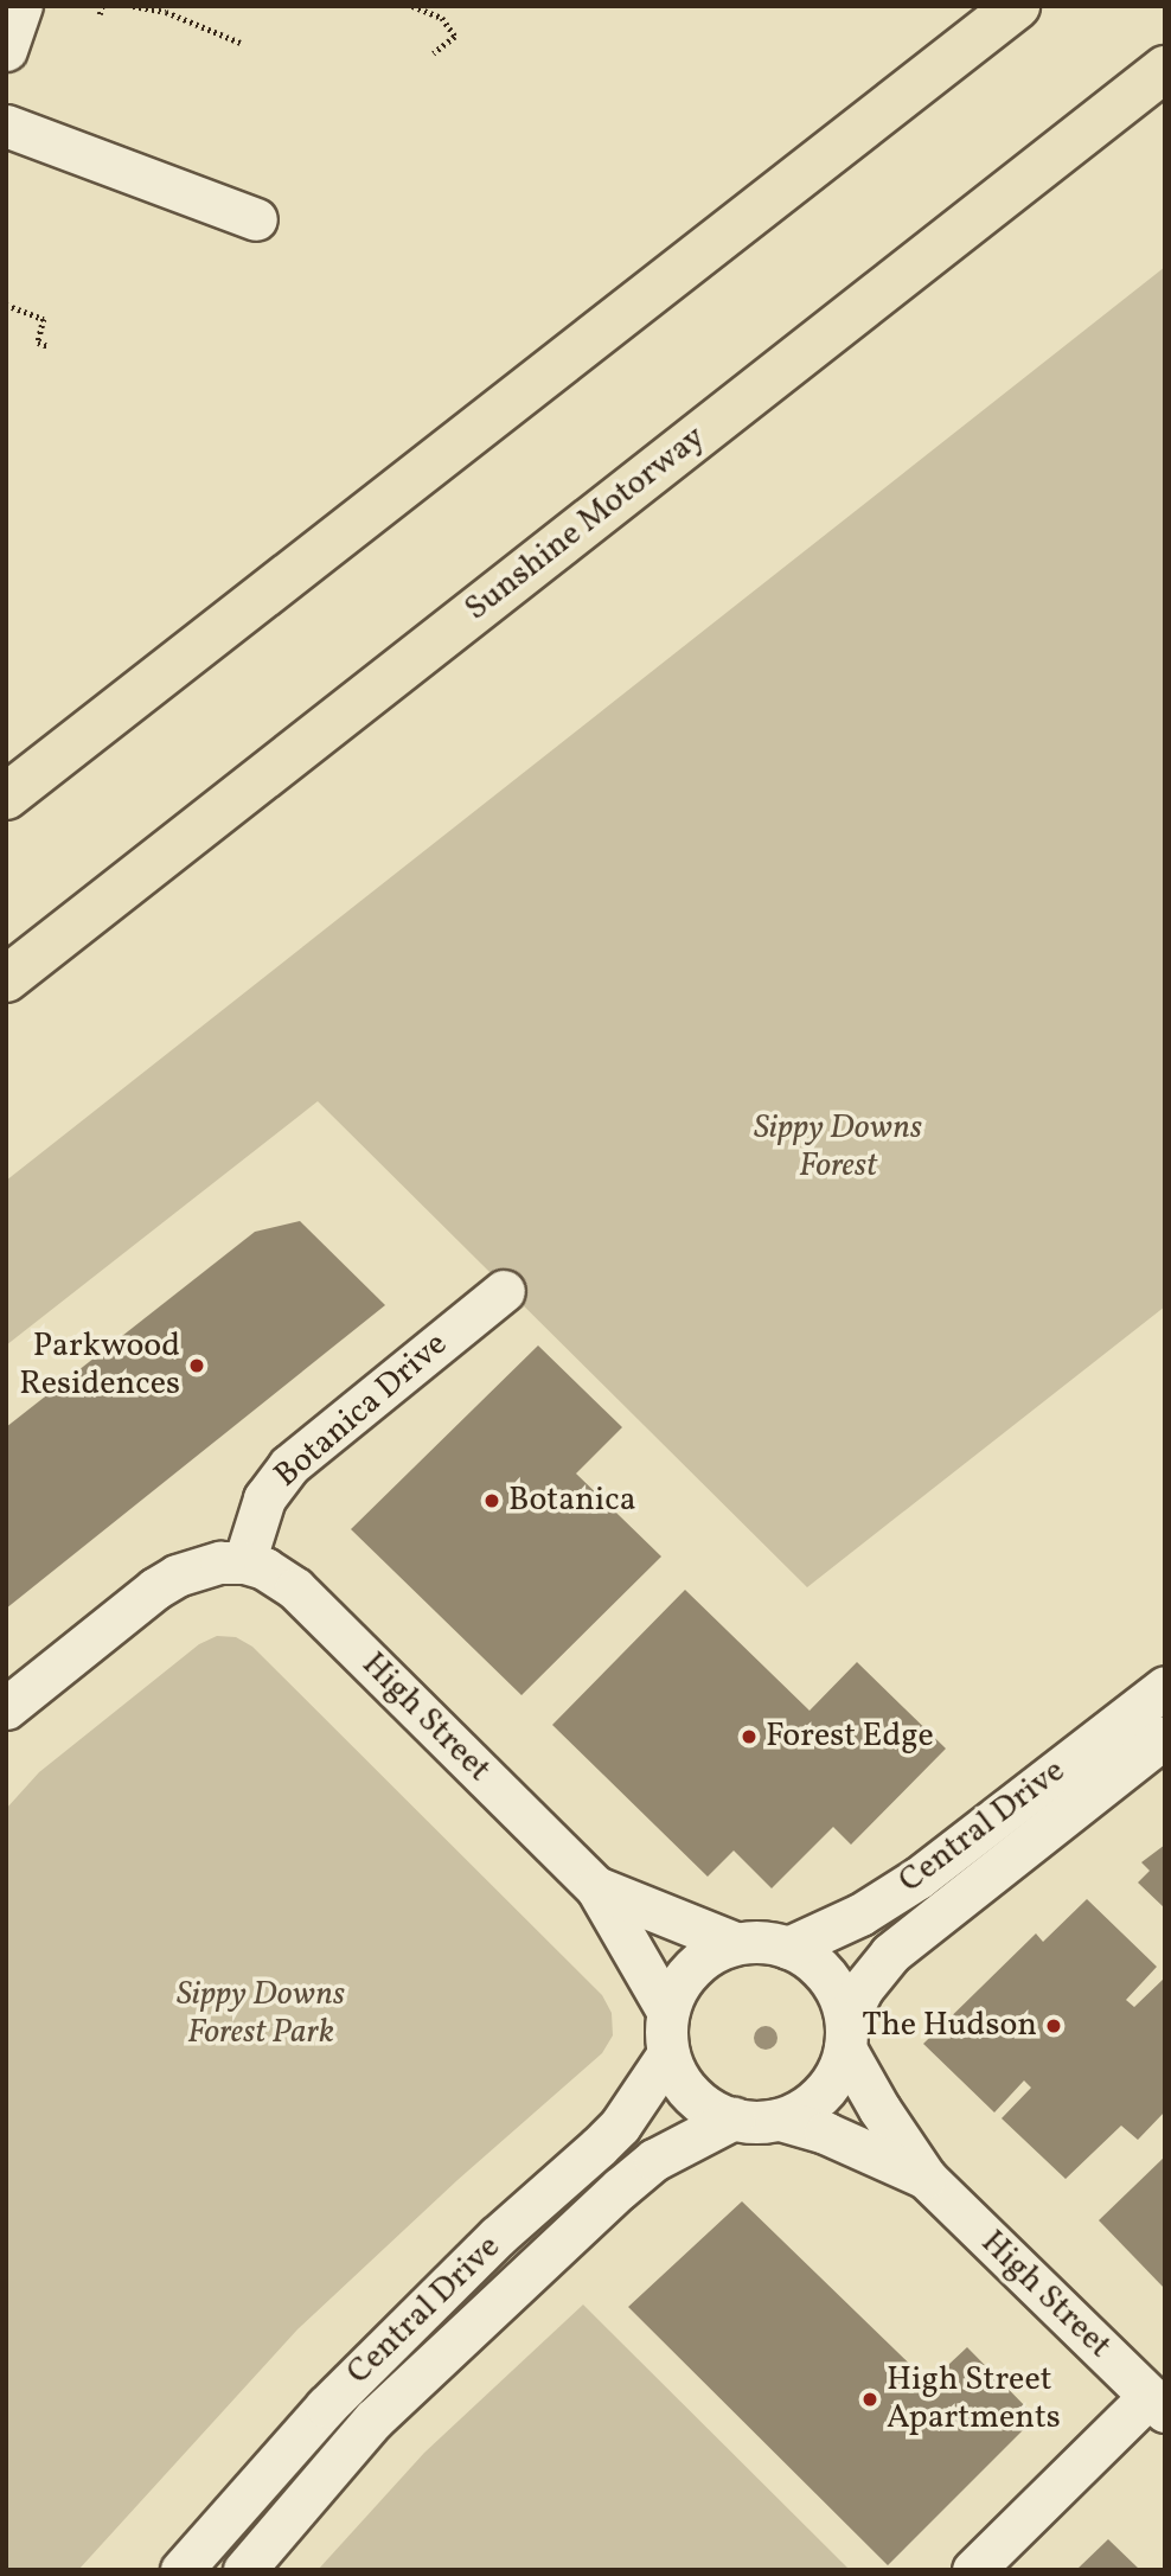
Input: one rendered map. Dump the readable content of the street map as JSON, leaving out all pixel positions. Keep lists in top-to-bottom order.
{
  "streets": {
    "highway": ["Sunshine Motorway"],
    "street": ["Botanica Drive", "High Street", "Central Drive"]
  },
  "crossings": [
    ["Botanica Drive", "High Street"],
    ["High Street", "Central Drive"]
  ],
  "parks": ["Sippy Downs Forest", "Sippy Downs Forest Park"],
  "places": [
    "Parkwood Residences",
    "Botanica",
    "Forest Edge",
    "The Hudson",
    "High Street Apartments"
  ]
}
